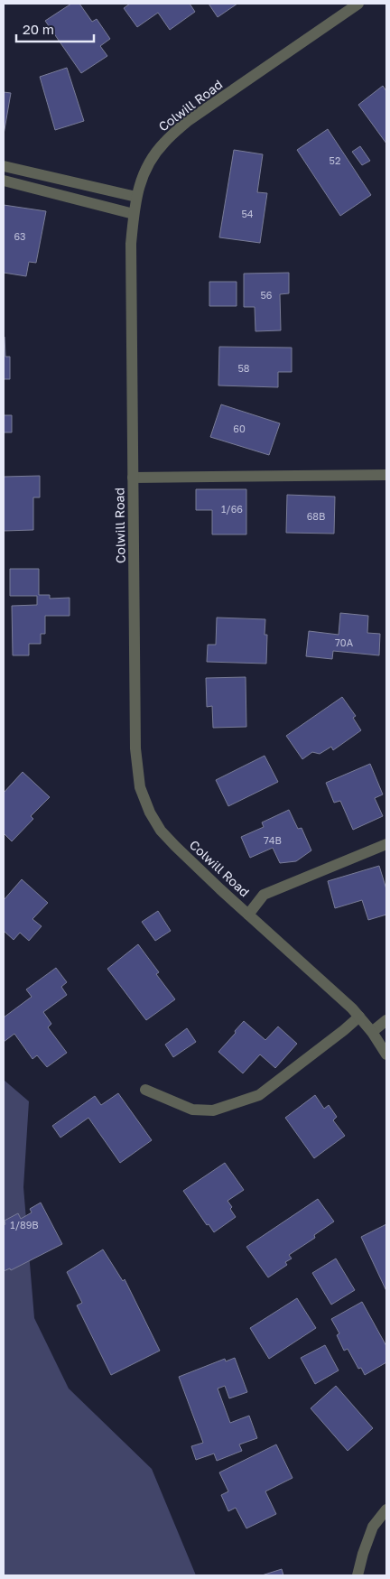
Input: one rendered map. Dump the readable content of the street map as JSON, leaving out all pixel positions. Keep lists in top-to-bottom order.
{
  "streets": {
    "street": ["Colwill Road"]
  },
  "house_numbers": [
    "52",
    "54",
    "63",
    "56",
    "58",
    "60",
    "1/66",
    "68B",
    "70A",
    "74B",
    "1/89B"
  ],
  "scale_bar": "20 m"
}
